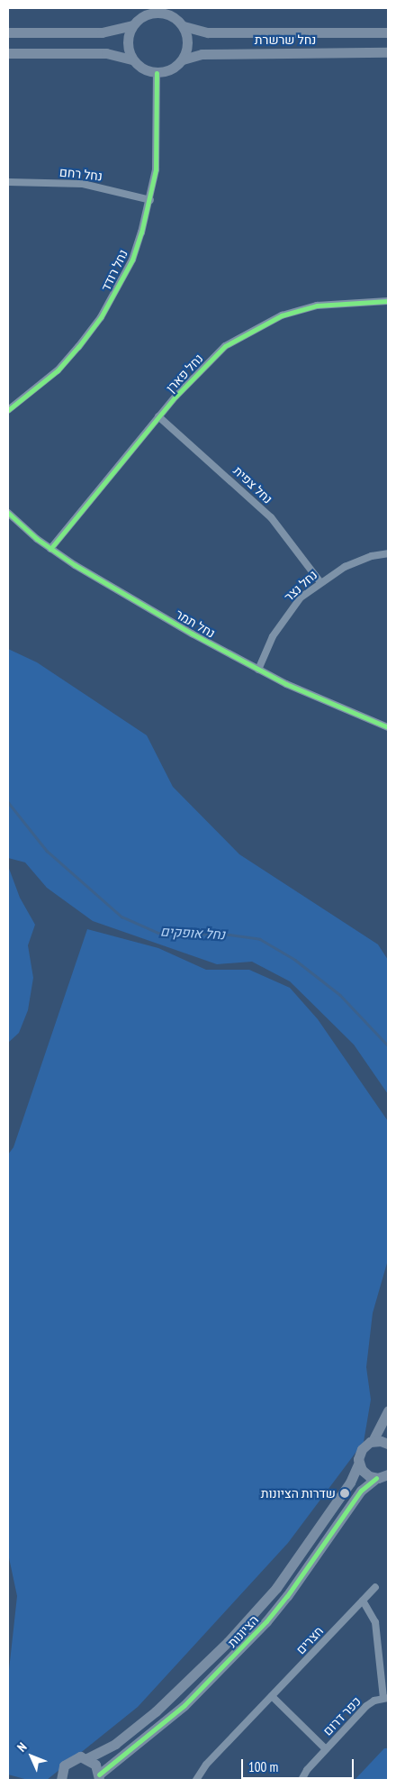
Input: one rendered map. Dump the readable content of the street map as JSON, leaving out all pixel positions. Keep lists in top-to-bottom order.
{
  "streets": {
    "street": [
      "נחל שרשרת",
      "נחל רחם",
      "נחל רודד",
      "נחל פארן",
      "נחל צפית",
      "נחל נצר",
      "נחל תמר",
      "הציונות",
      "חצרים",
      "כפר דרום"
    ]
  },
  "crossings": [
    ["נחל שרשרת", "נחל רודד"],
    ["נחל רחם", "נחל רודד"],
    ["נחל פארן", "נחל צפית"],
    ["נחל פארן", "נחל תמר"],
    ["נחל צפית", "נחל נצר"],
    ["נחל נצר", "נחל תמר"]
  ],
  "water": ["נחל אופקים"],
  "places": ["שדרות הציונות"],
  "scale_bar": "100 m",
  "north": "top left"
}
